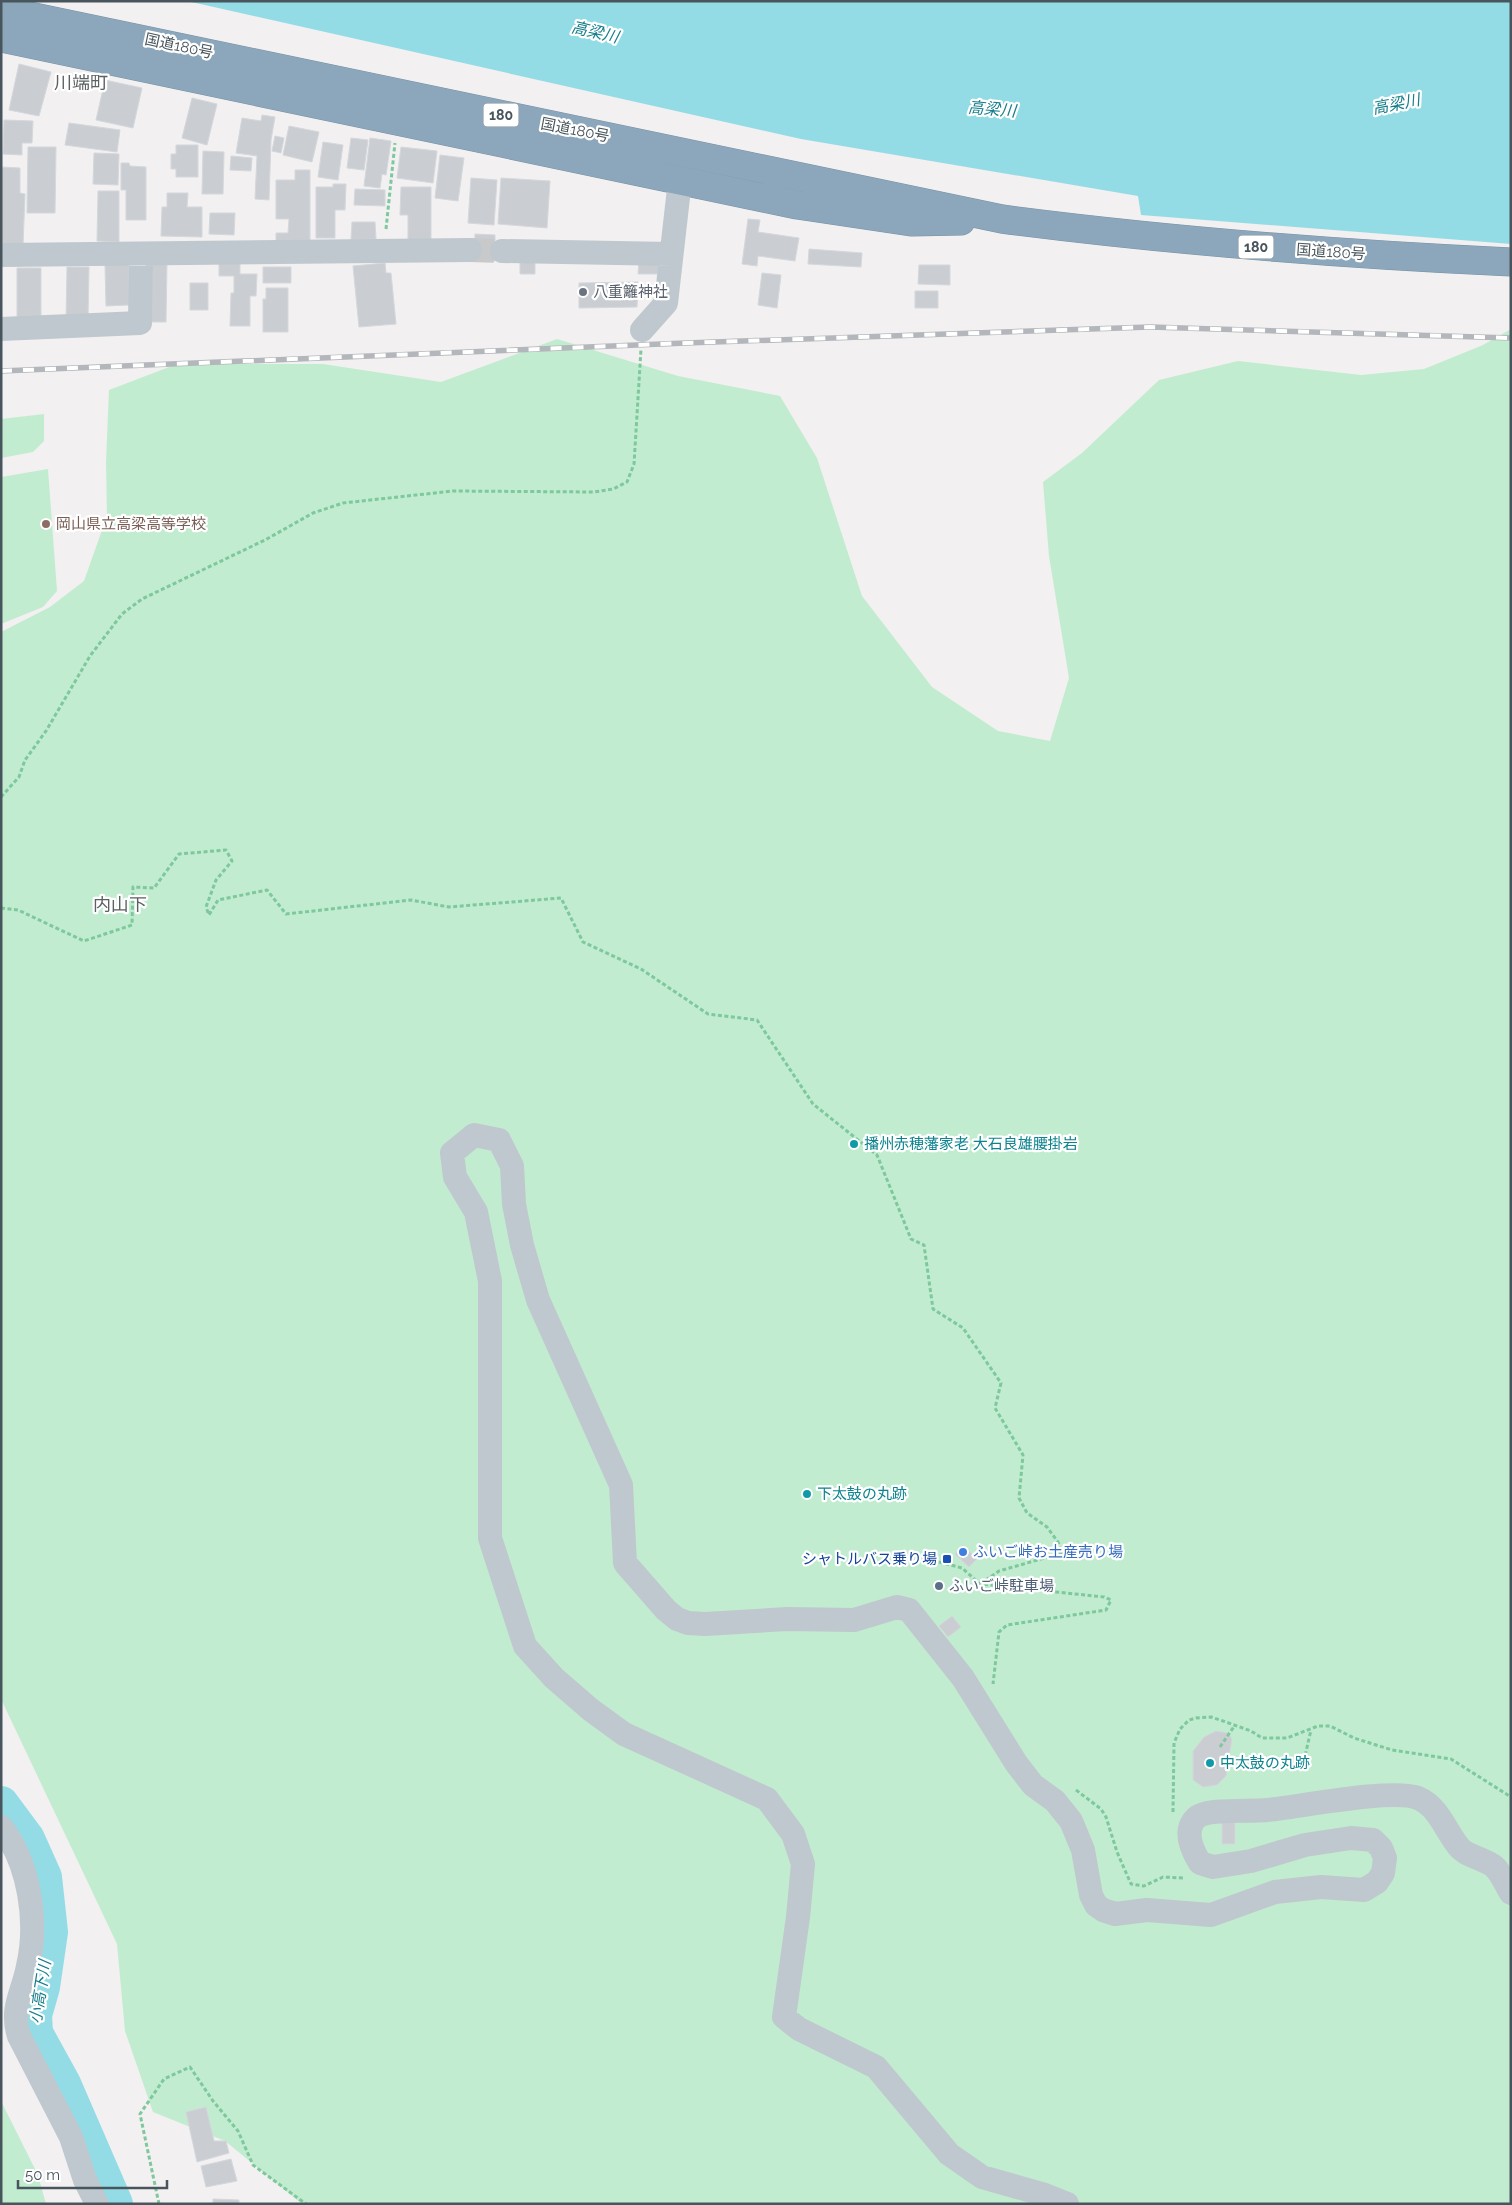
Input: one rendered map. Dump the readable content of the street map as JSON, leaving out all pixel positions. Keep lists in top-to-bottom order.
{
  "streets": {
    "highway": ["国道180号", "180"]
  },
  "districts": ["川端町", "内山下"],
  "water": ["高梁川", "小高下川"],
  "places": {
    "other": [
      "八重籬神社",
      "岡山県立高梁高等学校",
      "播州赤穂藩家老 大石良雄腰掛岩",
      "下太鼓の丸跡",
      "ふいご峠お土産売り場",
      "ふいご峠駐車場",
      "中太鼓の丸跡"
    ],
    "transit": ["シャトルバス乗り場"]
  },
  "scale_bar": "50 m"
}
